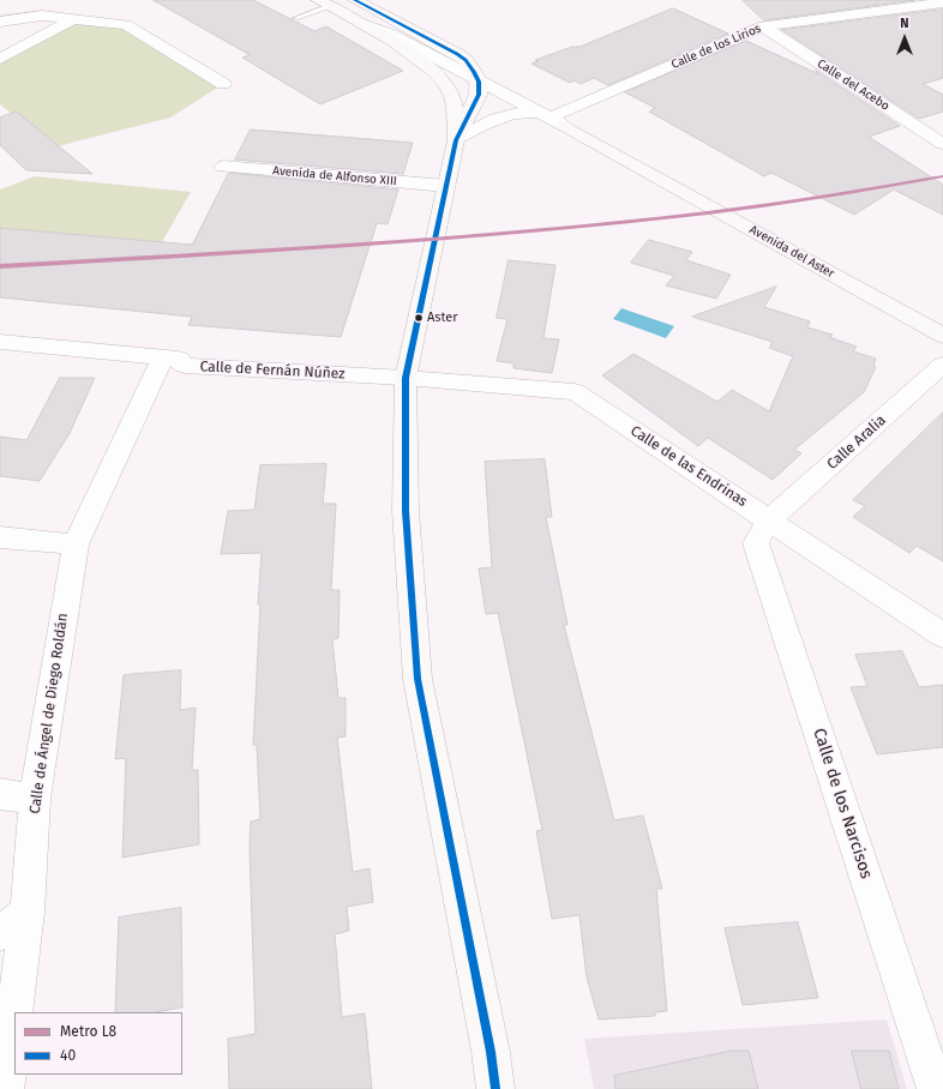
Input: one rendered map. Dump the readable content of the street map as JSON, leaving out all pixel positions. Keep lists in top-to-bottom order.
{
  "streets": {
    "street": [
      "Calle de los Lirios",
      "Calle del Acebo",
      "Avenida de Alfonso XIII",
      "Avenida del Aster",
      "Calle de Fernán Núñez",
      "Calle Aralia",
      "Calle de las Endrinas",
      "Calle de Ángel de Diego Roldán",
      "Calle de los Narcisos"
    ]
  },
  "crossings": [
    ["Calle de los Lirios", "Calle del Acebo"],
    ["Calle de los Lirios", "Avenida del Aster"],
    ["Calle de Fernán Núñez", "Calle de las Endrinas"],
    ["Calle de Fernán Núñez", "Calle de Ángel de Diego Roldán"],
    ["Calle Aralia", "Calle de las Endrinas"],
    ["Calle Aralia", "Calle de los Narcisos"],
    ["Calle de las Endrinas", "Calle de los Narcisos"]
  ],
  "places": ["Aster"],
  "lines": ["transit line 40", "metro line L8"],
  "legend": ["Metro L8", "40"],
  "north": "top"
}
